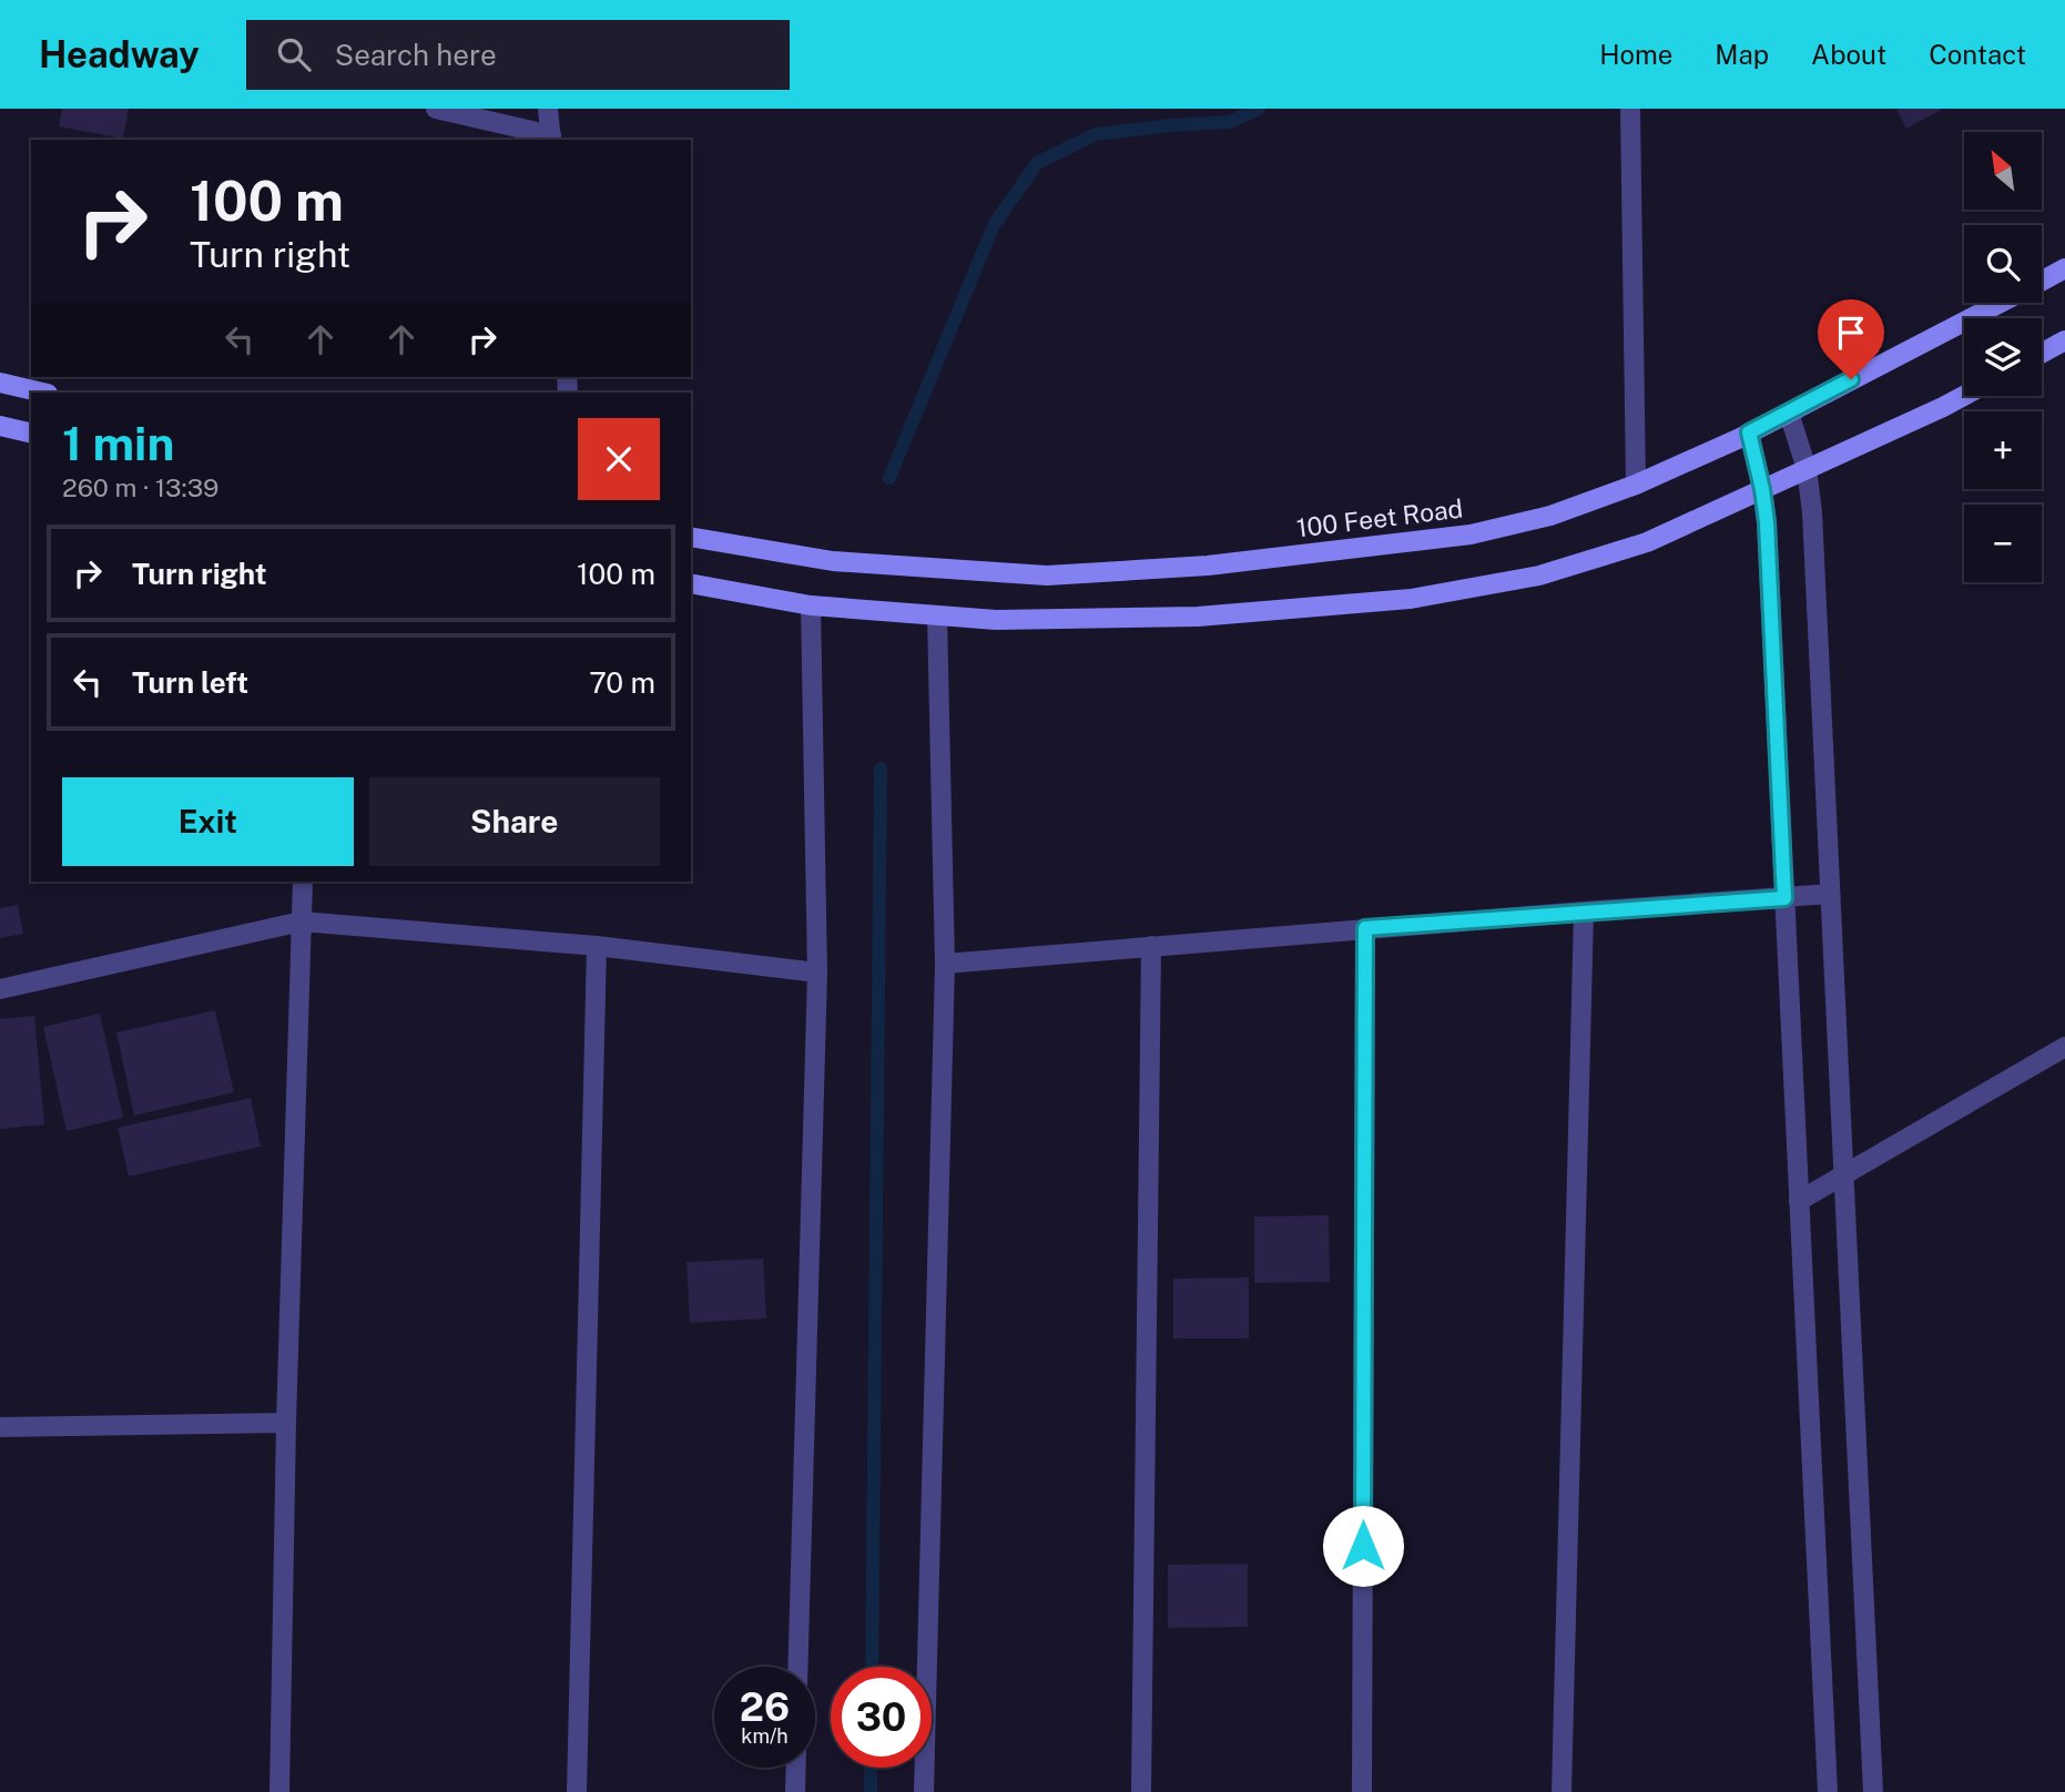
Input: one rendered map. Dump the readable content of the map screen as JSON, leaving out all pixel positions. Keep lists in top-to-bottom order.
{
  "streets": {
    "main road": ["100 Feet Road"]
  },
  "north": "top left",
  "page": {
    "header": "Headway",
    "search": "Search here",
    "nav": [
      "Home",
      "Map",
      "About",
      "Contact"
    ],
    "map_buttons": ["+", "−"],
    "turn": ["100 m", "Turn right"],
    "heading": ["1 min", "260 m · 13:39"],
    "list": [
      {
        "name": "Turn right",
        "value": "100 m"
      },
      {
        "name": "Turn left",
        "value": "70 m"
      }
    ],
    "buttons": ["Exit", "Share"],
    "speed": "26 km/h",
    "limit": "30"
  }
}
